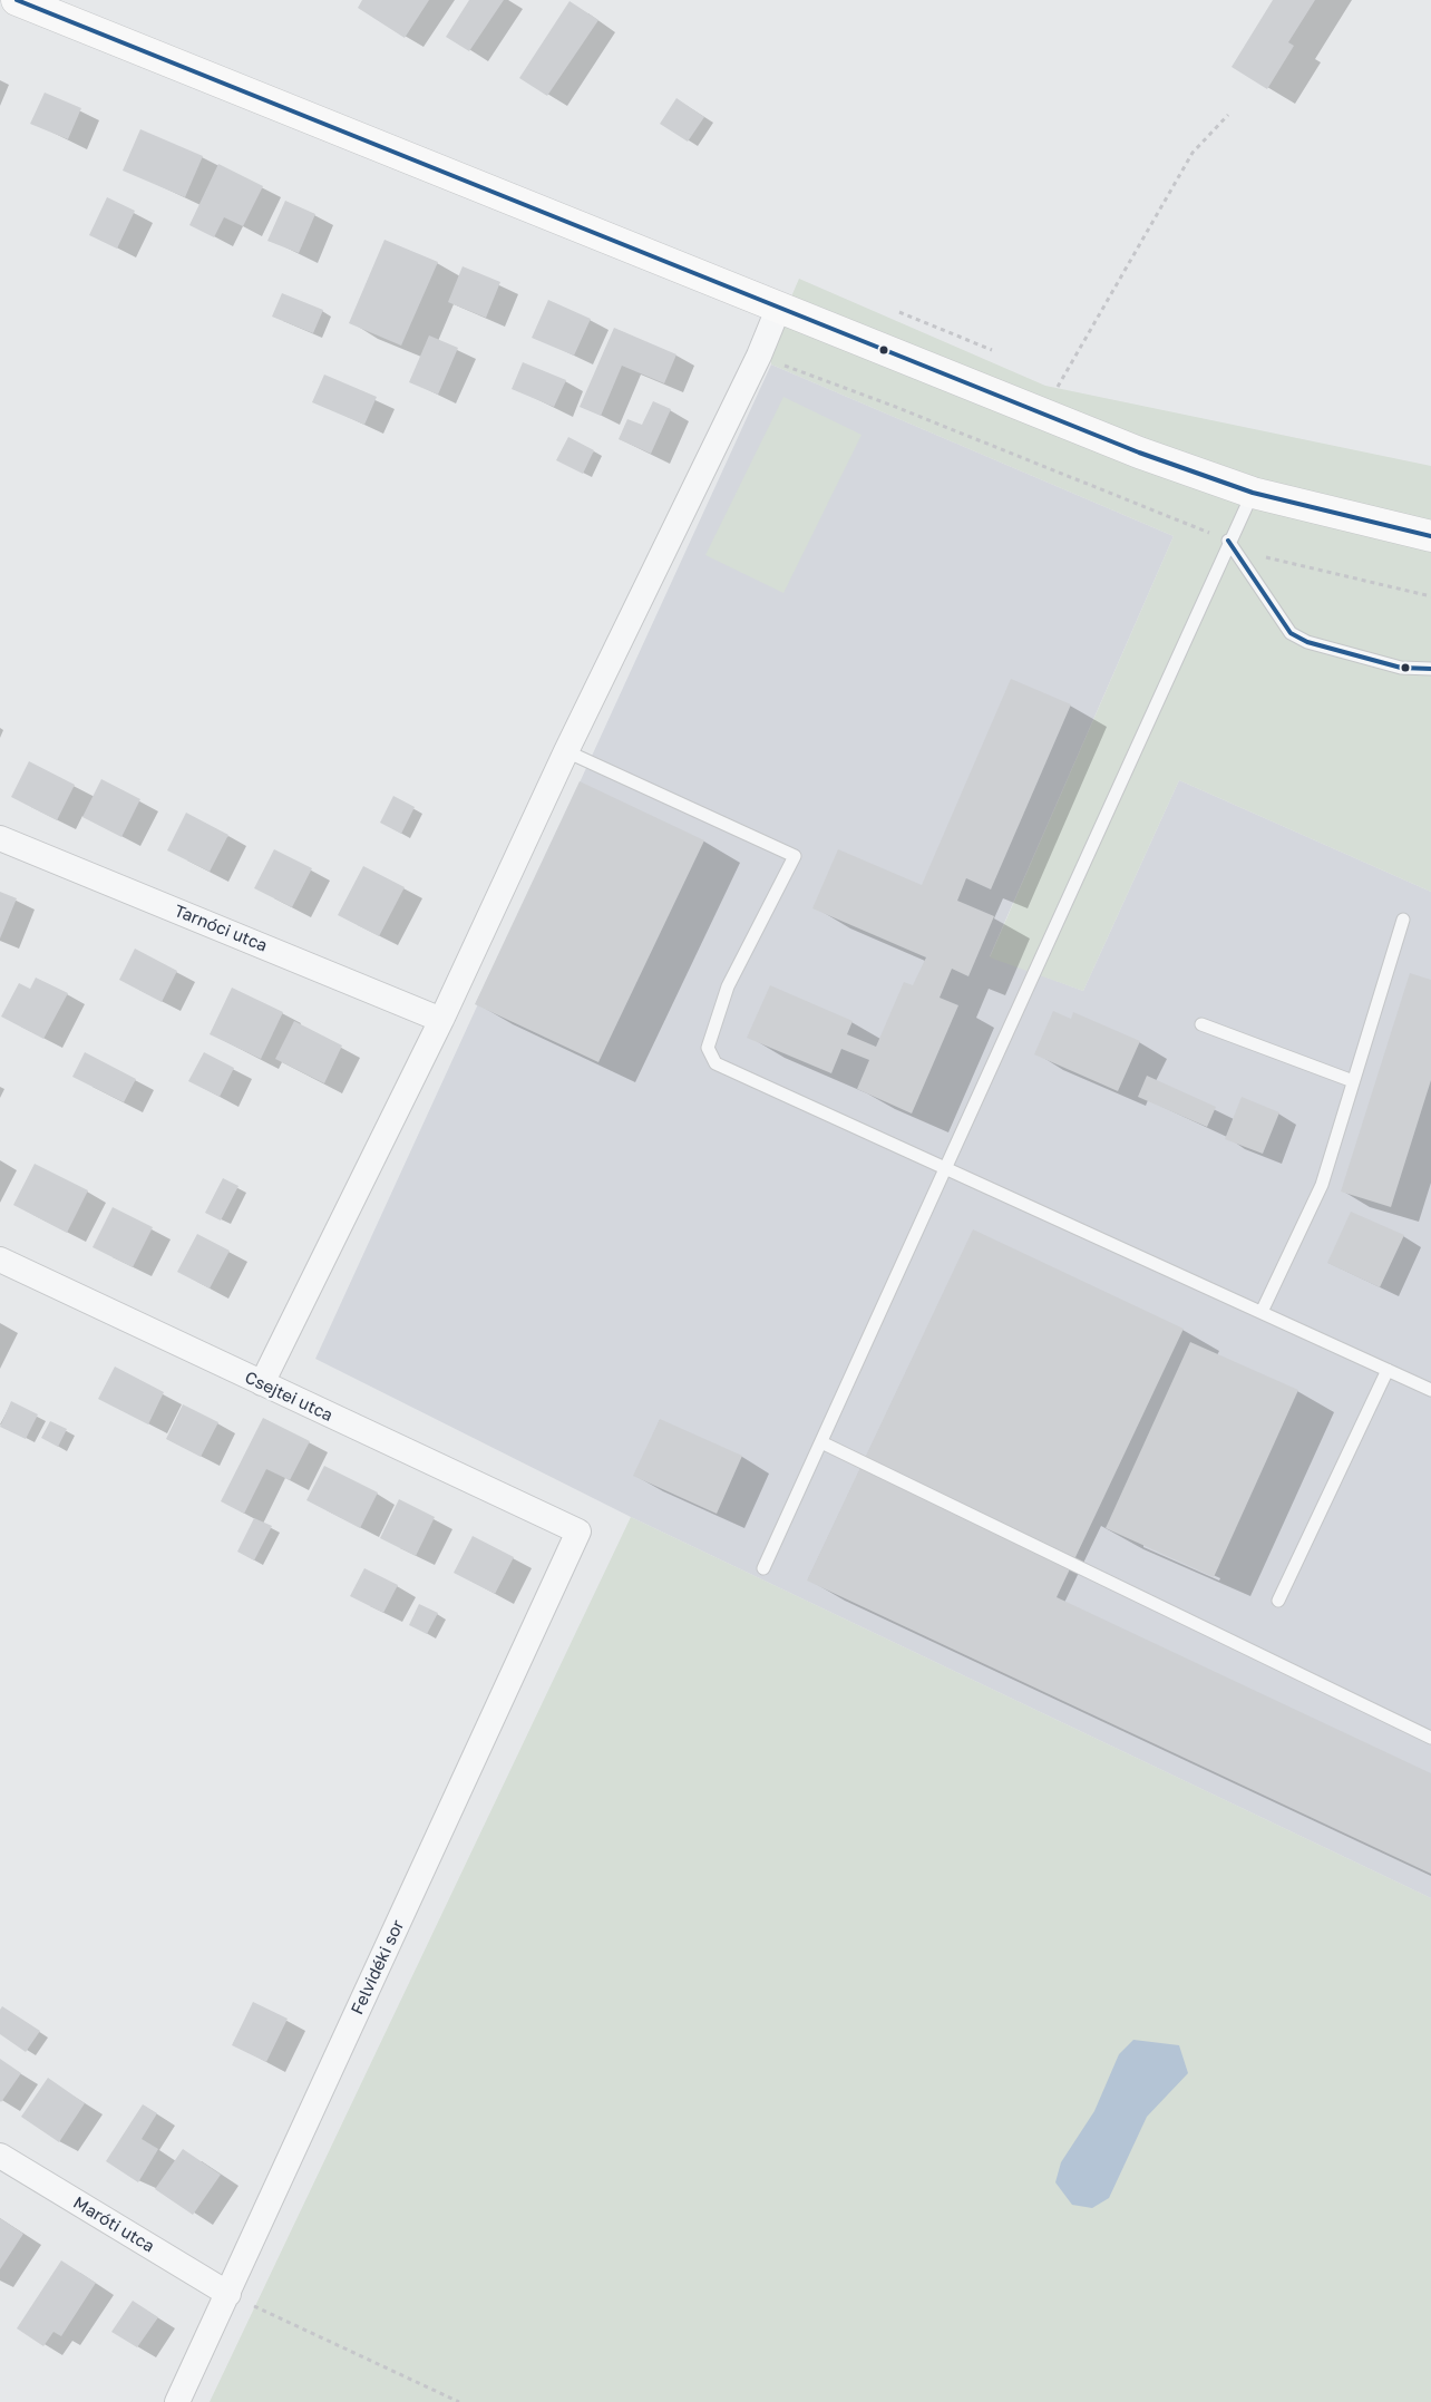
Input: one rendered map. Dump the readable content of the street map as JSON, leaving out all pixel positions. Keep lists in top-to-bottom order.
{
  "streets": {
    "street": [
      "Tarnóci utca",
      "Csejtei utca",
      "Felvidéki sor",
      "Maróti utca"
    ]
  },
  "crossings": [
    ["Csejtei utca", "Felvidéki sor"],
    ["Felvidéki sor", "Maróti utca"]
  ]
}
